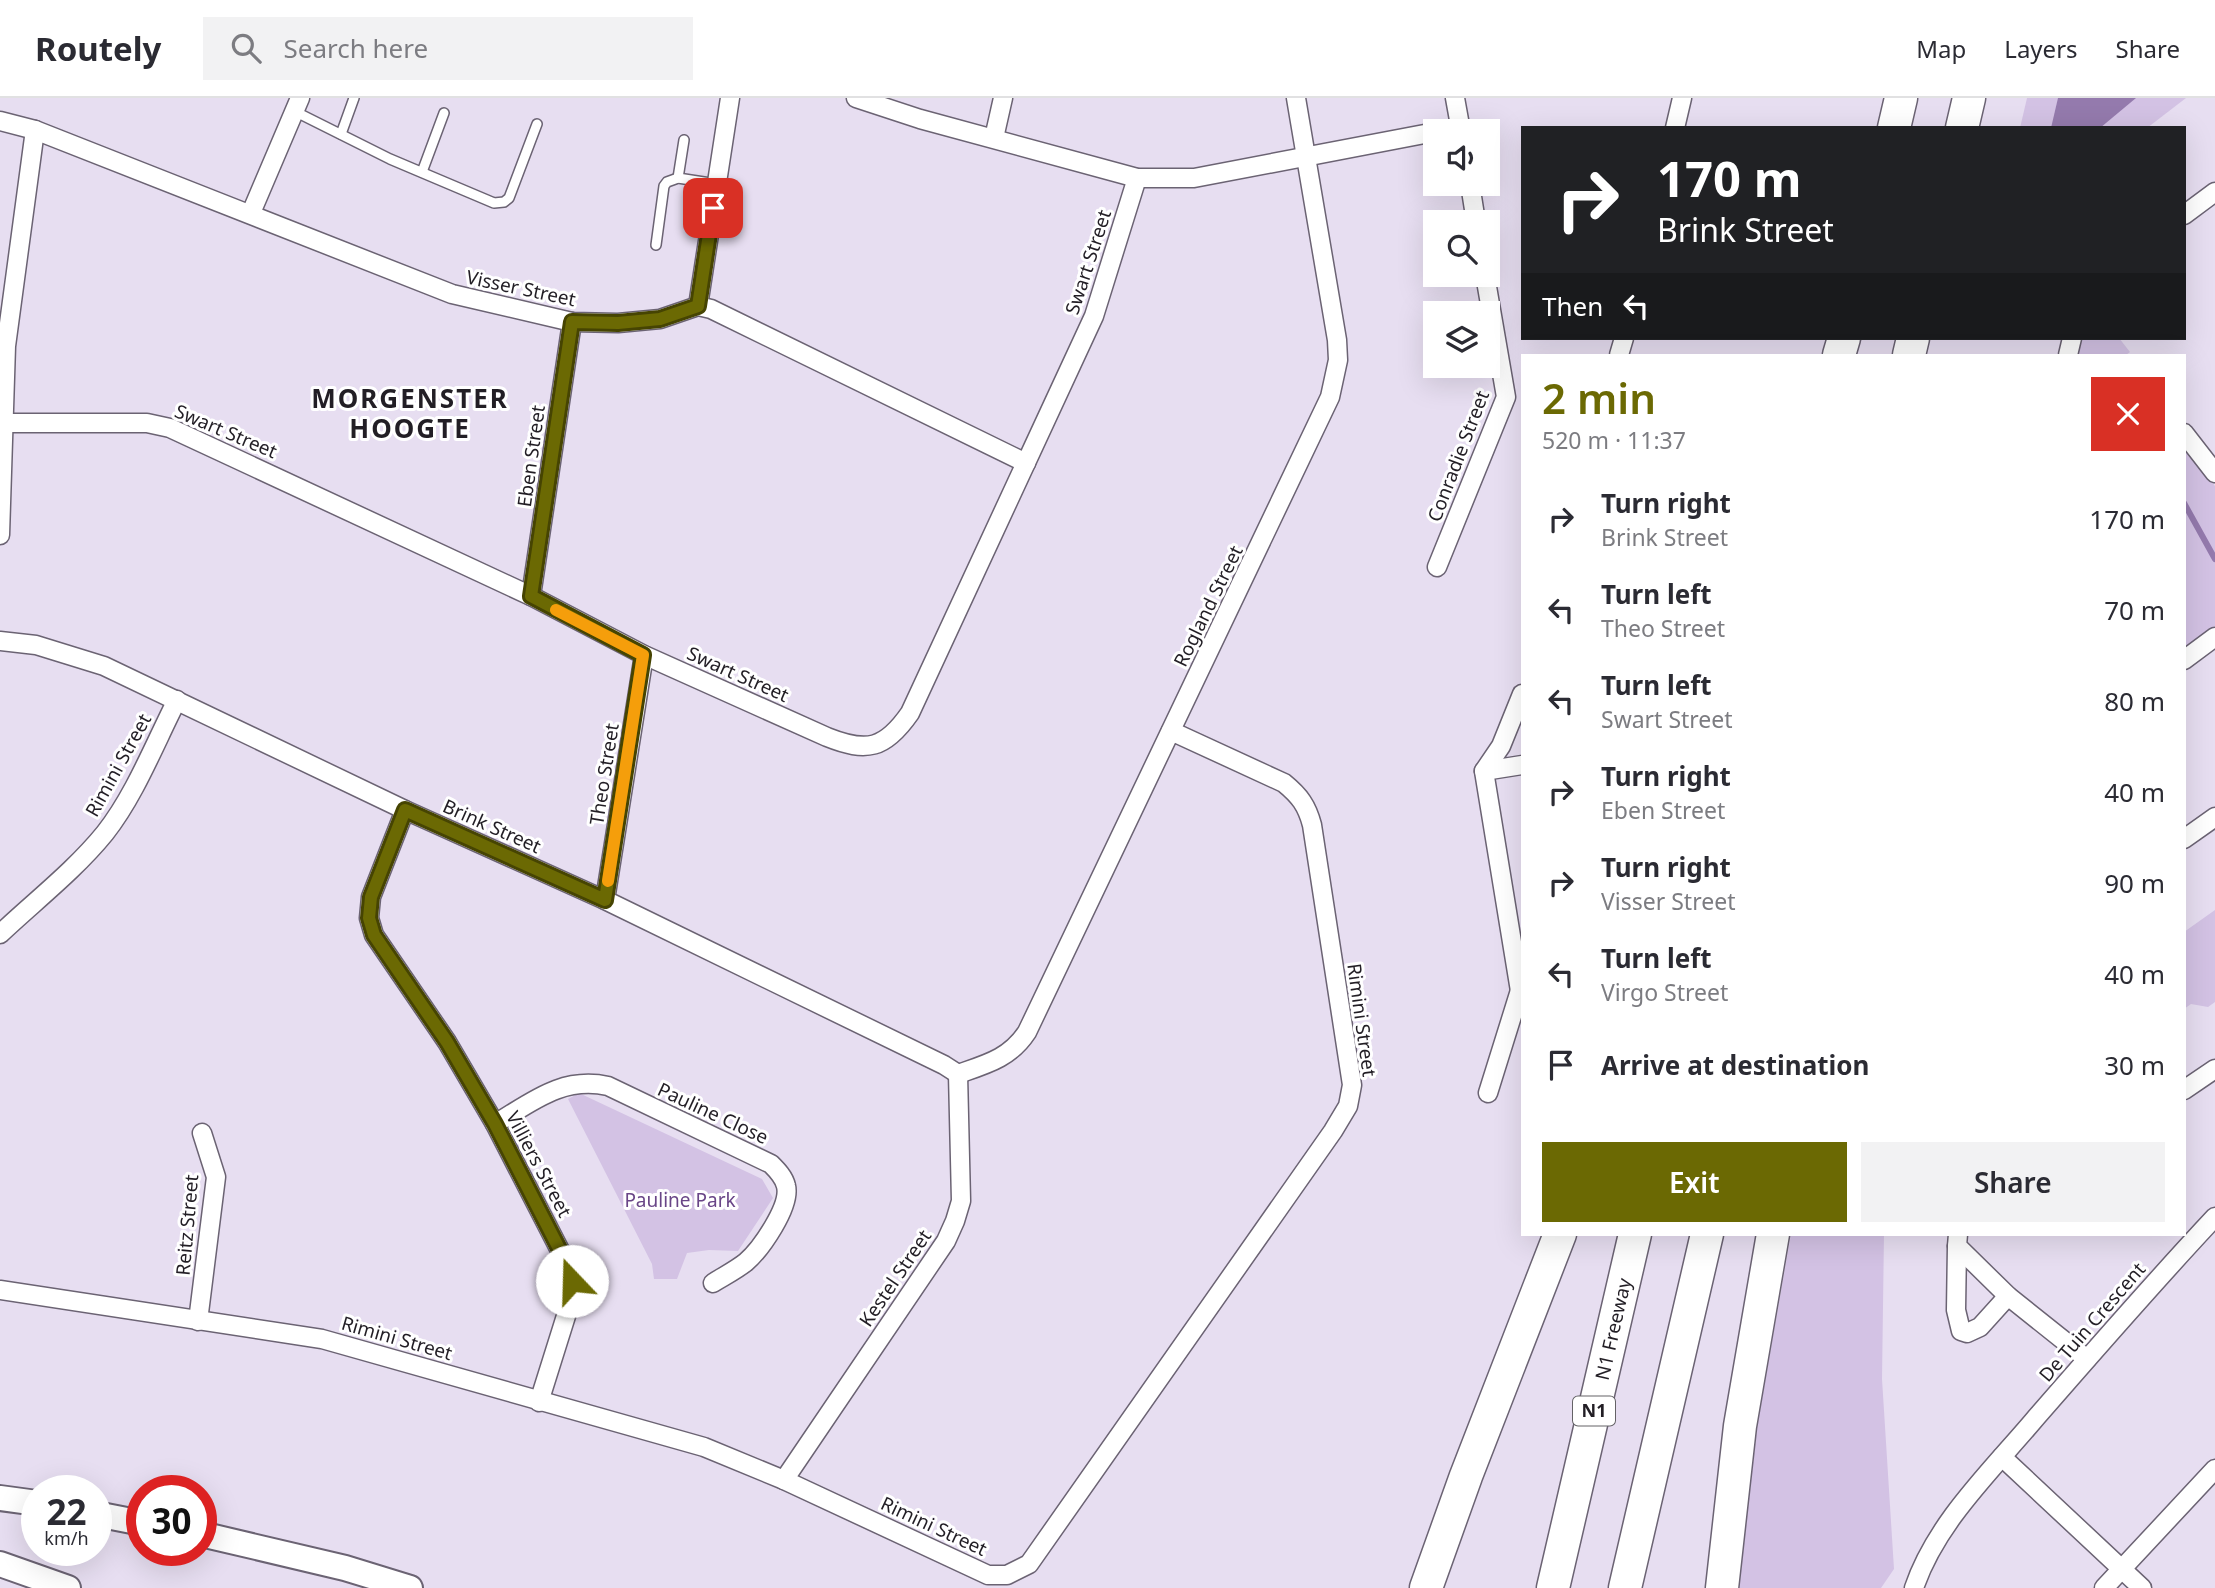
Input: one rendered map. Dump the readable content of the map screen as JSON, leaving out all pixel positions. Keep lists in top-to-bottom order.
{
  "streets": {
    "highway": ["N1 Freeway", "N1"],
    "street": [
      "Swart Street",
      "Visser Street",
      "Eben Street",
      "Conradie Street",
      "Rogland Street",
      "Rimini Street",
      "Theo Street",
      "Brink Street",
      "Pauline Close",
      "Villiers Street",
      "Reitz Street",
      "Kestel Street",
      "De Tuin Crescent"
    ]
  },
  "crossings": [
    ["Swart Street", "Eben Street"],
    ["Swart Street", "Theo Street"],
    ["Visser Street", "Eben Street"],
    ["Rogland Street", "Rimini Street"],
    ["Rogland Street", "Brink Street"],
    ["Rogland Street", "Kestel Street"],
    ["Rimini Street", "Brink Street"],
    ["Rimini Street", "Villiers Street"],
    ["Rimini Street", "Reitz Street"],
    ["Rimini Street", "Kestel Street"],
    ["Theo Street", "Brink Street"],
    ["Brink Street", "Villiers Street"],
    ["Brink Street", "Kestel Street"],
    ["Pauline Close", "Villiers Street"]
  ],
  "districts": ["MORGENSTER HOOGTE"],
  "parks": ["Pauline Park"],
  "page": {
    "header": "Routely",
    "search": "Search here",
    "nav": ["Map", "Layers", "Share"],
    "turn": ["170 m", "Brink Street"],
    "then": "Then",
    "heading": ["2 min", "520 m · 11:37"],
    "list": [
      {
        "name": "Turn right",
        "note": "Brink Street",
        "value": "170 m"
      },
      {
        "name": "Turn left",
        "note": "Theo Street",
        "value": "70 m"
      },
      {
        "name": "Turn left",
        "note": "Swart Street",
        "value": "80 m"
      },
      {
        "name": "Turn right",
        "note": "Eben Street",
        "value": "40 m"
      },
      {
        "name": "Turn right",
        "note": "Visser Street",
        "value": "90 m"
      },
      {
        "name": "Turn left",
        "note": "Virgo Street",
        "value": "40 m"
      },
      {
        "name": "Arrive at destination",
        "value": "30 m"
      }
    ],
    "buttons": ["Exit", "Share"],
    "speed": "22 km/h",
    "limit": "30"
  }
}
